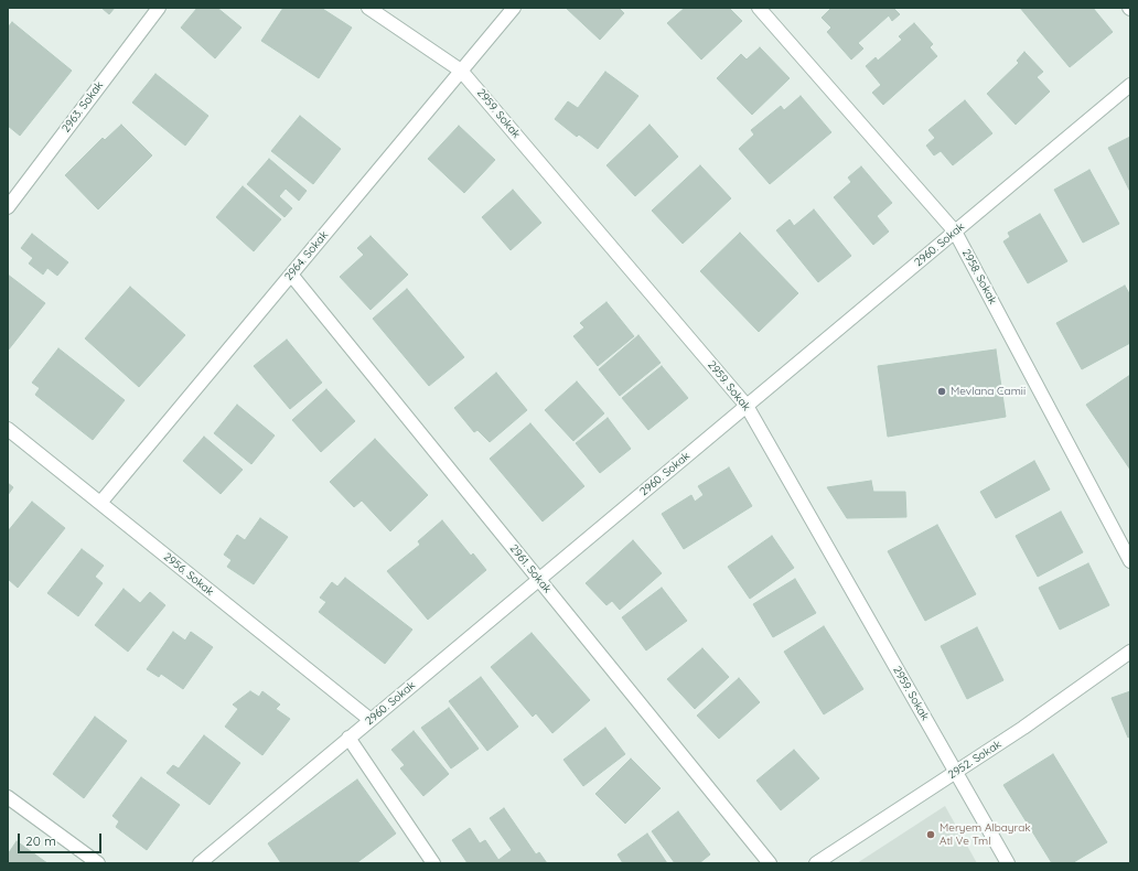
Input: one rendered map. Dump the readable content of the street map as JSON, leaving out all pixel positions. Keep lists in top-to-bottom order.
{
  "streets": {
    "street": [
      "2963. Sokak",
      "2959. Sokak",
      "2960. Sokak",
      "2964. Sokak",
      "2958. Sokak",
      "2961. Sokak",
      "2956. Sokak",
      "2952. Sokak"
    ]
  },
  "crossings": [
    ["2959. Sokak", "2960. Sokak"],
    ["2959. Sokak", "2964. Sokak"],
    ["2959. Sokak", "2952. Sokak"],
    ["2960. Sokak", "2958. Sokak"],
    ["2960. Sokak", "2961. Sokak"],
    ["2960. Sokak", "2956. Sokak"],
    ["2964. Sokak", "2961. Sokak"],
    ["2964. Sokak", "2956. Sokak"]
  ],
  "places": ["Mevlana Camii", "Meryem Albayrak Atl Ve Tml"],
  "scale_bar": "20 m"
}
